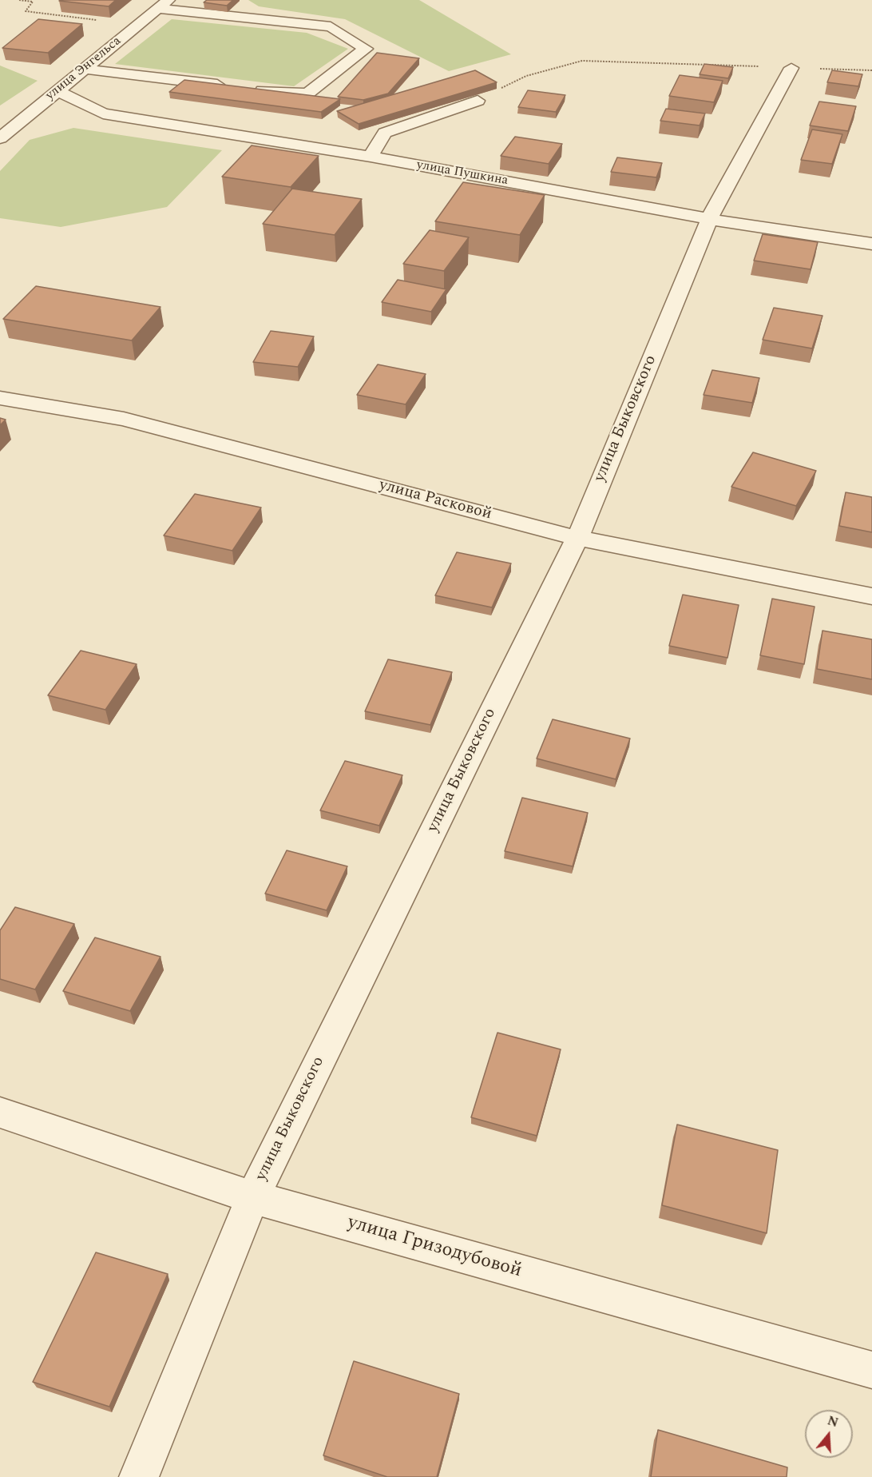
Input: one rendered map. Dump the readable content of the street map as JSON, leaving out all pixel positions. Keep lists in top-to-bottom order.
{
  "streets": {
    "street": [
      "улица Энгельса",
      "улица Пушкина",
      "улица Быковского",
      "улица Расковой",
      "улица Гризодубовой"
    ]
  },
  "crossings": [
    ["улица Энгельса", "улица Пушкина"],
    ["улица Пушкина", "улица Быковского"],
    ["улица Быковского", "улица Расковой"],
    ["улица Быковского", "улица Гризодубовой"]
  ],
  "north": "top"
}
